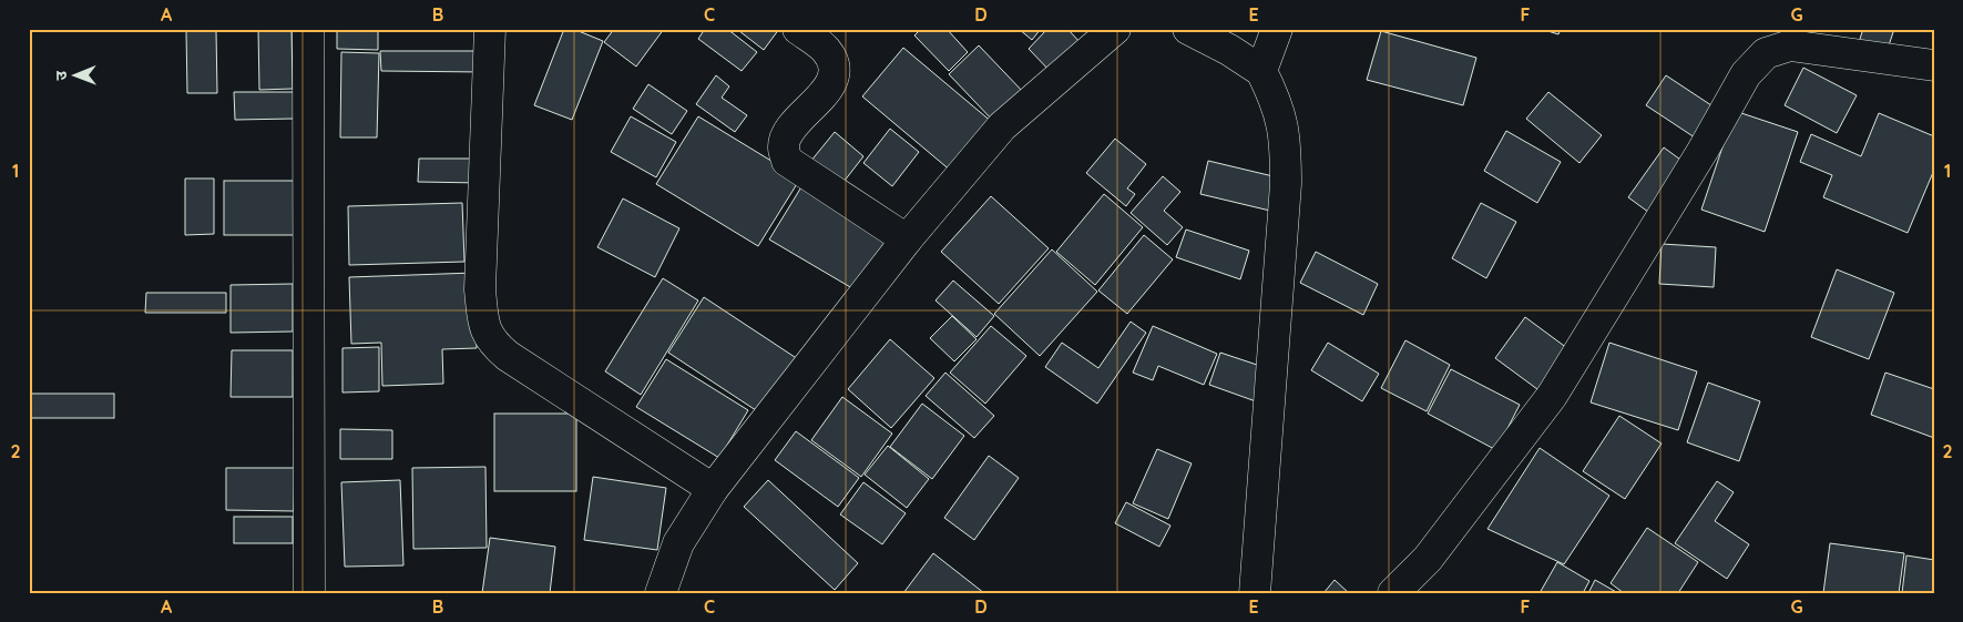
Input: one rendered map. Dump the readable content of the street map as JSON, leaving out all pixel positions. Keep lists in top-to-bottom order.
{
  "north": "left",
  "grid": {
    "columns": [
      "A",
      "B",
      "C",
      "D",
      "E",
      "F",
      "G"
    ],
    "rows": ["1", "2"]
  }
}
